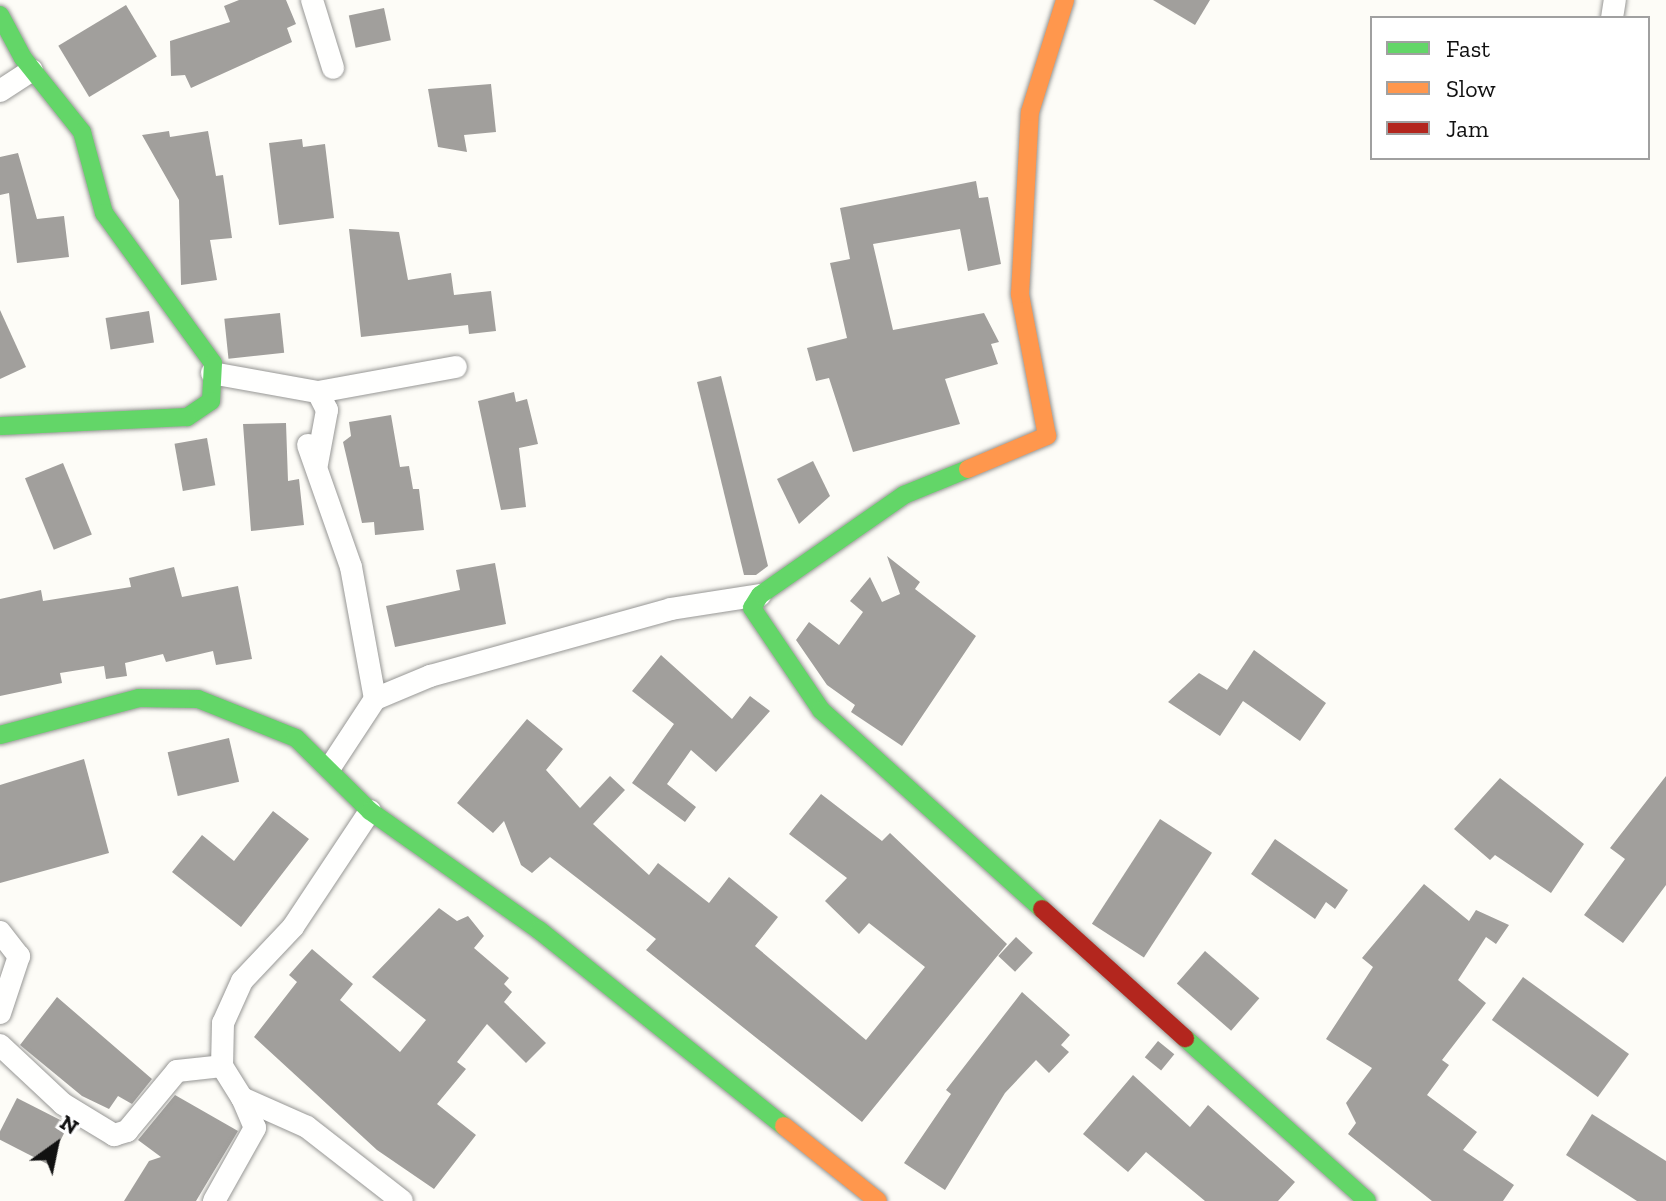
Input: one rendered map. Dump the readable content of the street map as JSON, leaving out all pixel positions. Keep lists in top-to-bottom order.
{
  "legend": ["Fast", "Slow", "Jam"],
  "north": "top right"
}
